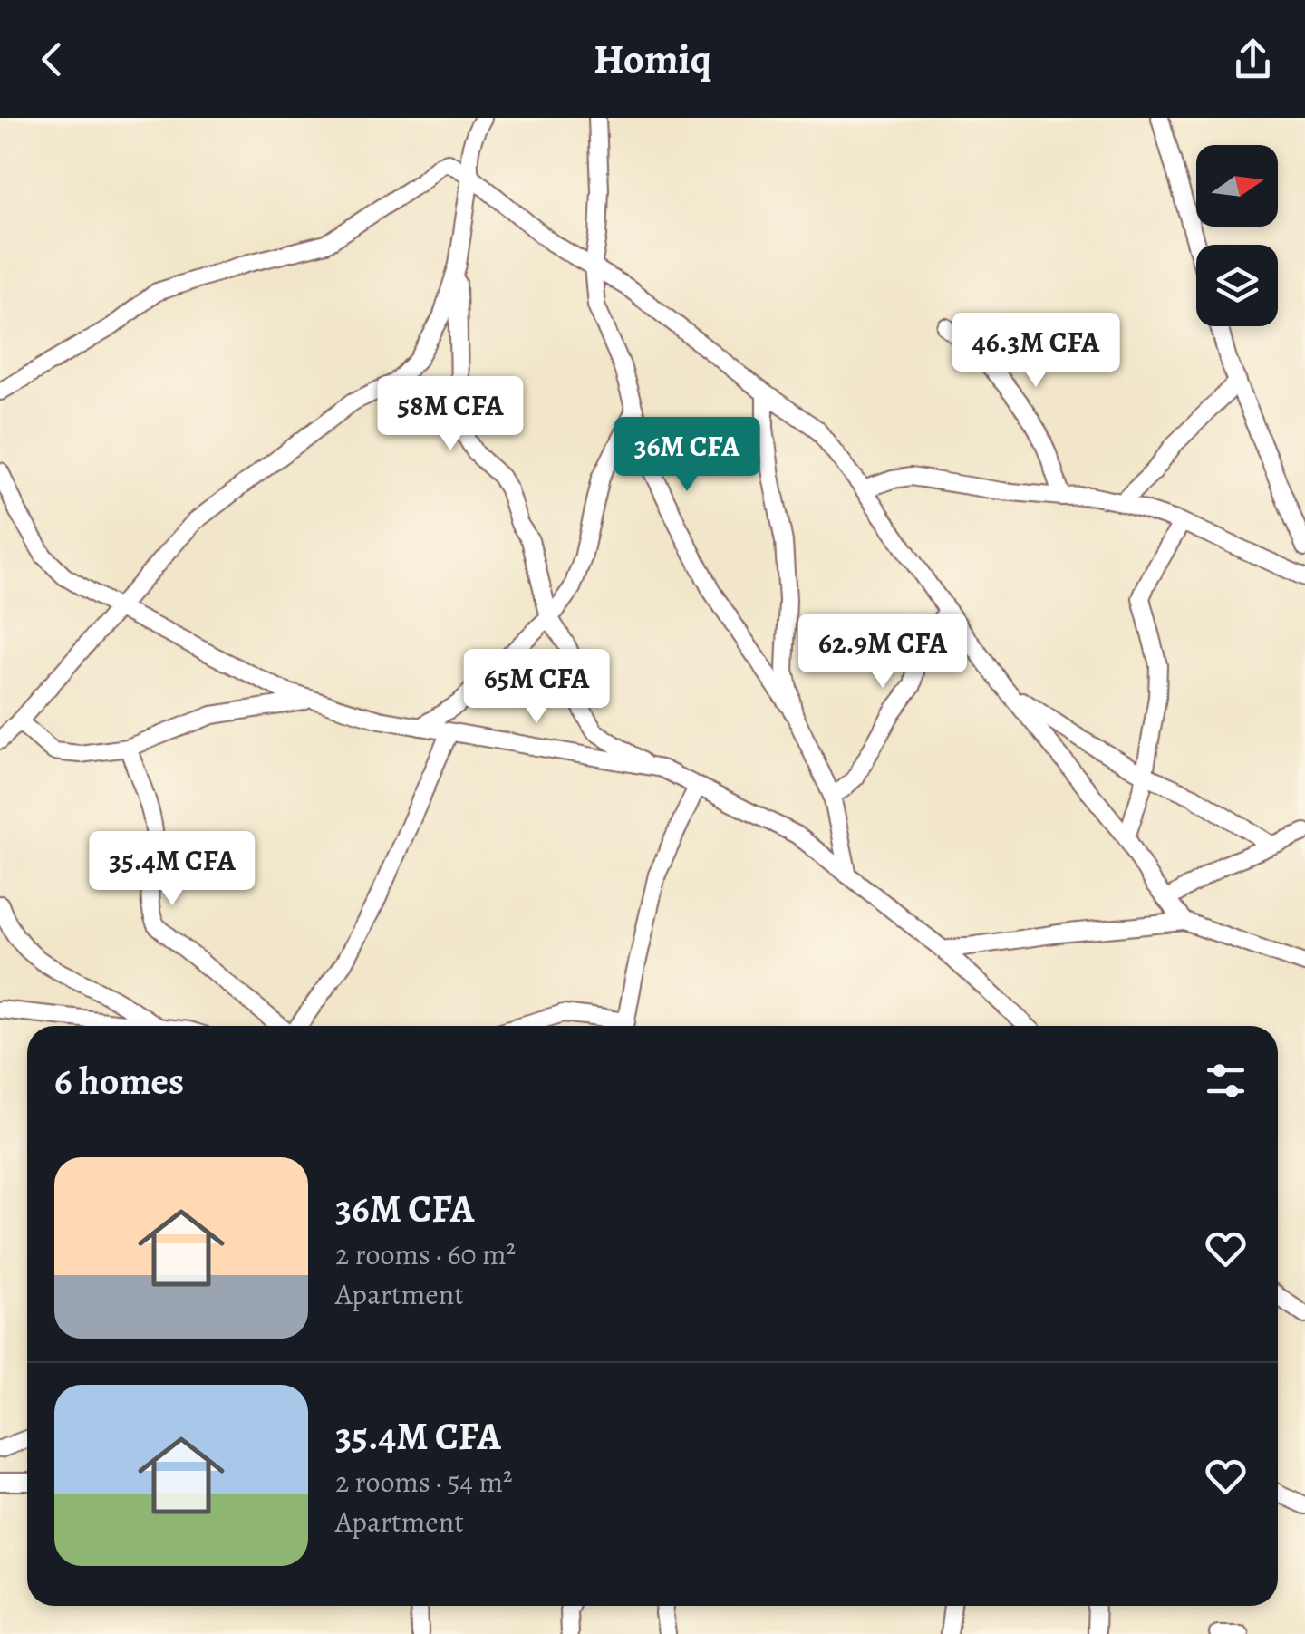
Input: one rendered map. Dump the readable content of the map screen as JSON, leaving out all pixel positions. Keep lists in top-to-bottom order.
{
  "north": "right",
  "page": {
    "header": "Homiq",
    "price": [
      "46.3M CFA",
      "58M CFA",
      "36M CFA",
      "62.9M CFA",
      "65M CFA",
      "35.4M CFA"
    ],
    "heading": "6 homes",
    "list": [
      {
        "name": "36M CFA",
        "note": "2 rooms · 60 m² · Apartment"
      },
      {
        "name": "35.4M CFA",
        "note": "2 rooms · 54 m² · Apartment"
      }
    ]
  }
}
